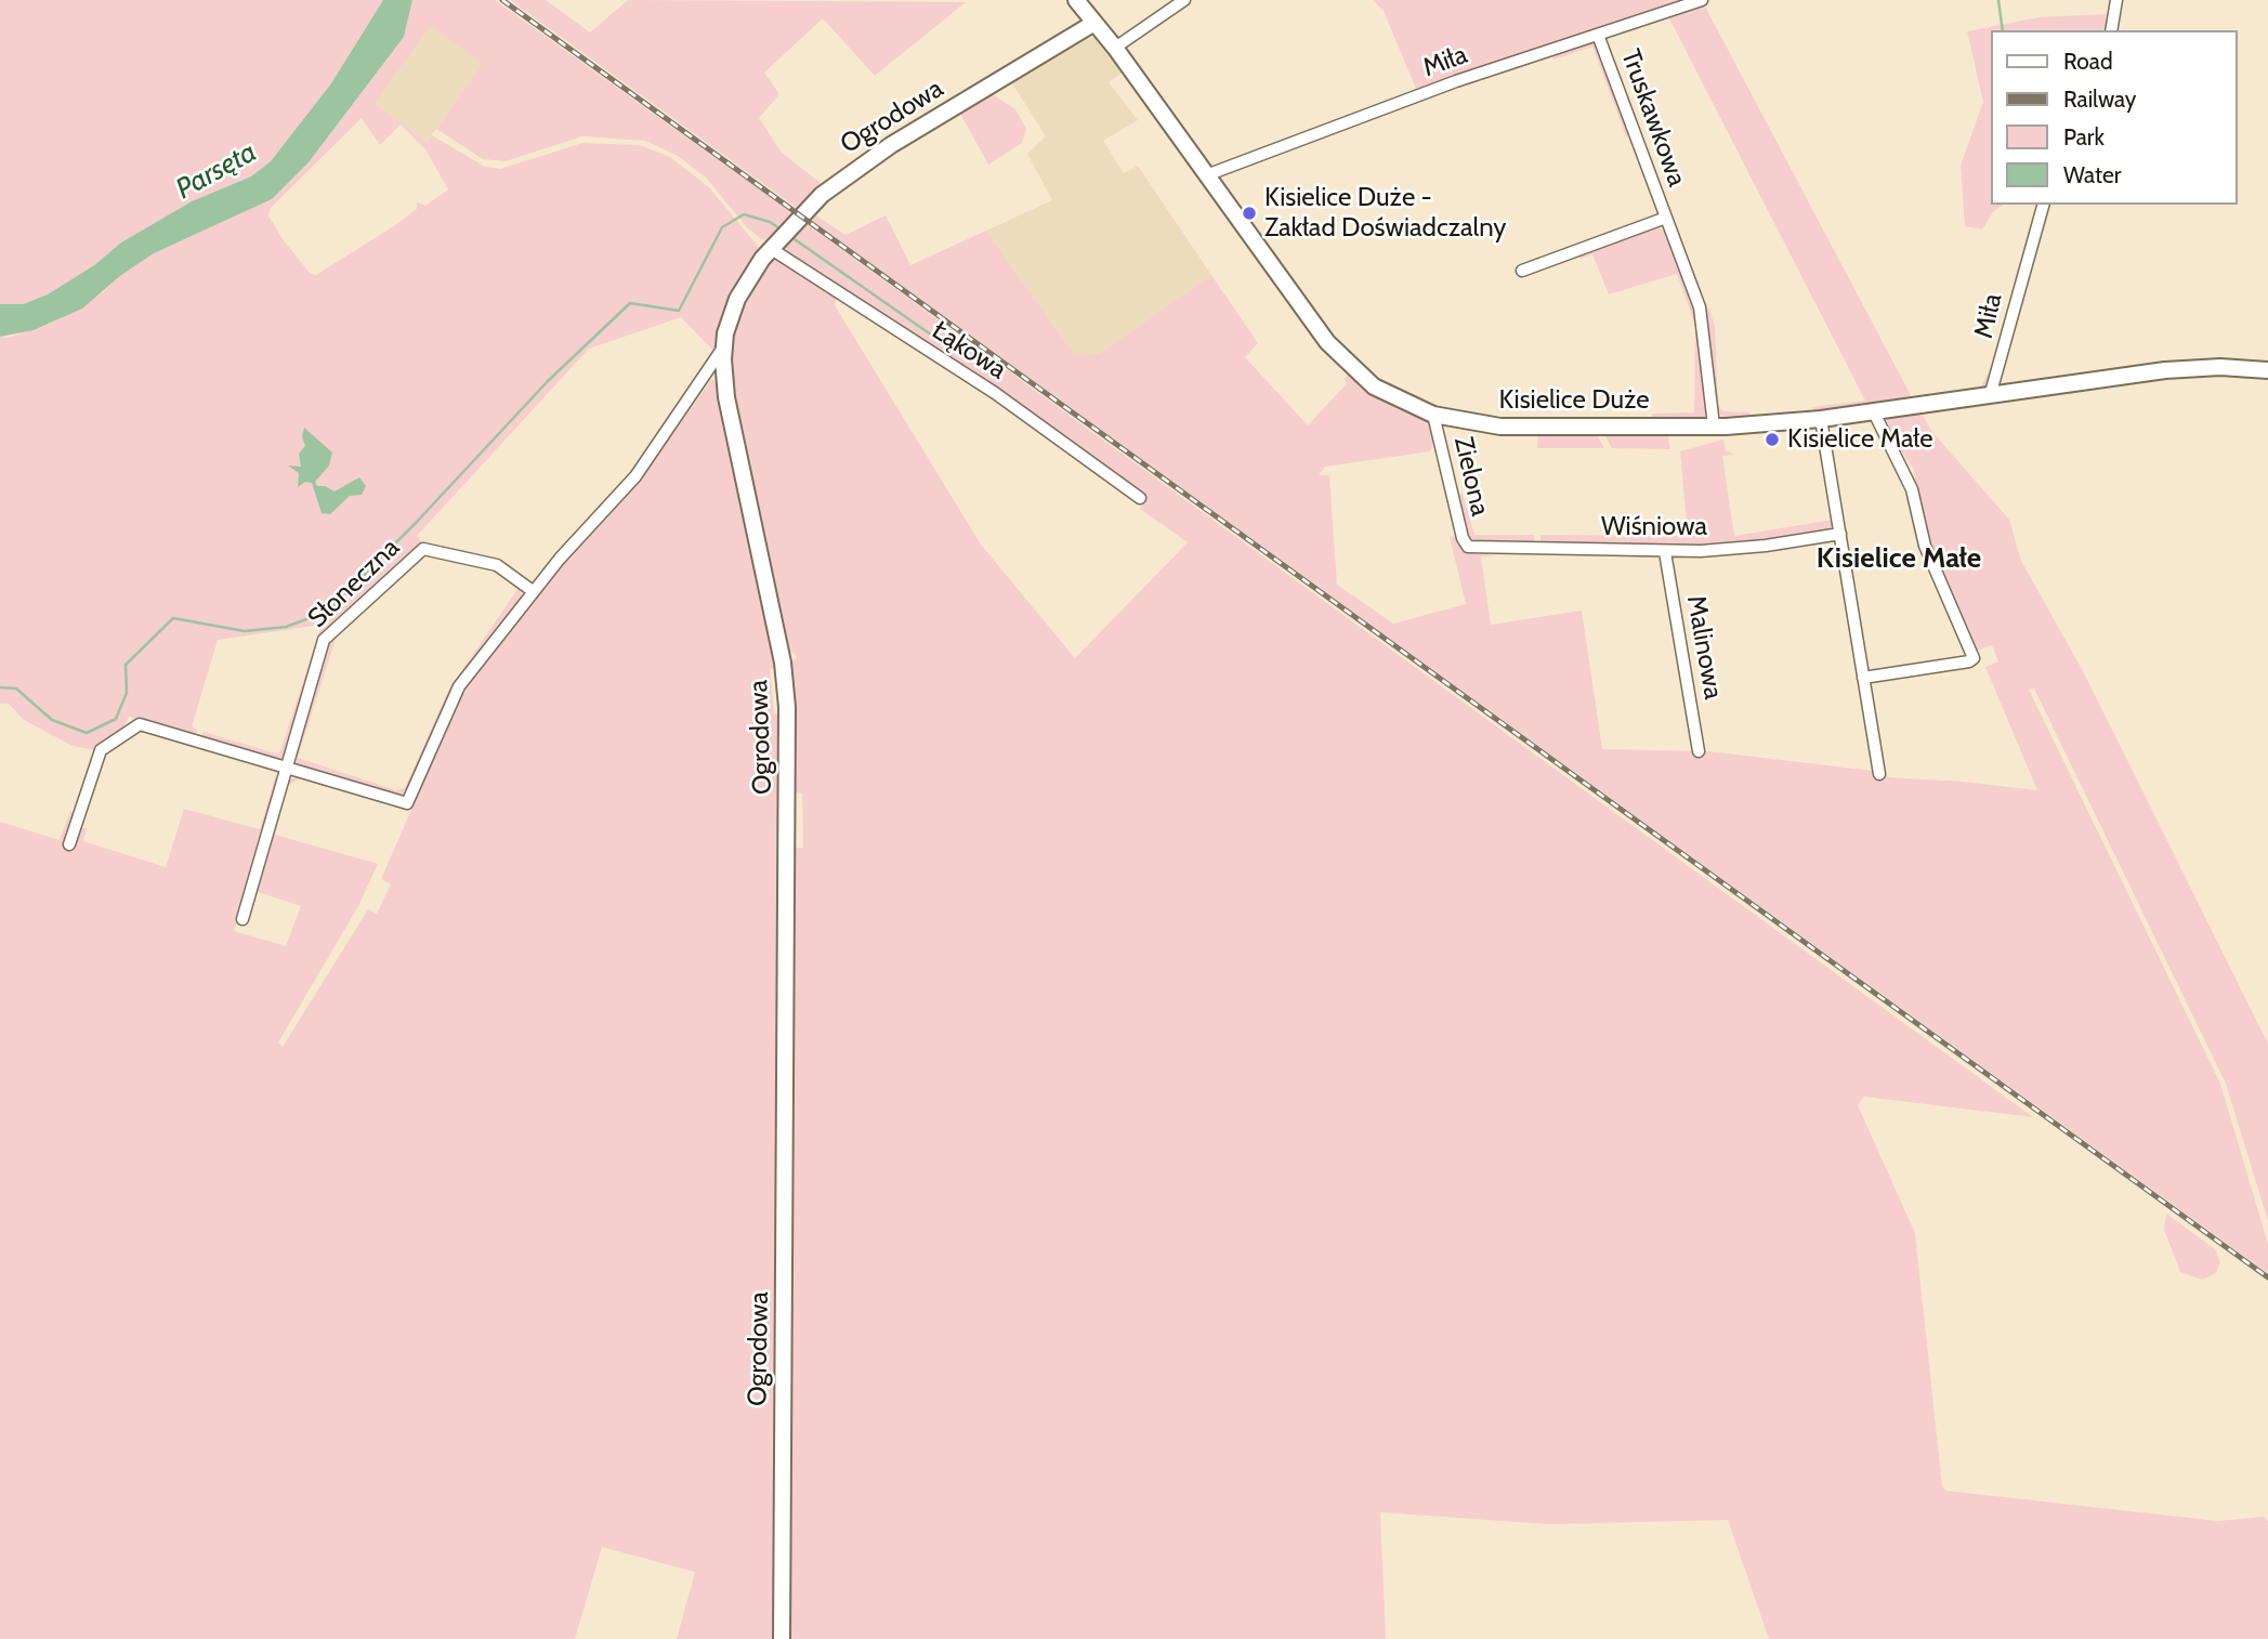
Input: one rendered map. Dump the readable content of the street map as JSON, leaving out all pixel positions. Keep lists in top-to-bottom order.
{
  "streets": {
    "street": [
      "Miła",
      "Ogrodowa",
      "Truskawkowa",
      "Łąkowa",
      "Kisielice Duże",
      "Zielona",
      "Wiśniowa",
      "Słoneczna",
      "Malinowa"
    ]
  },
  "crossings": [
    ["Miła", "Truskawkowa"],
    ["Miła", "Kisielice Duże"],
    ["Ogrodowa", "Łąkowa"],
    ["Ogrodowa", "Kisielice Duże"],
    ["Truskawkowa", "Kisielice Duże"],
    ["Kisielice Duże", "Zielona"],
    ["Zielona", "Wiśniowa"],
    ["Wiśniowa", "Malinowa"]
  ],
  "districts": ["Kisielice Małe"],
  "water": ["Parsęta"],
  "places": ["Kisielice Duże - Zakład Doświadczalny", "Kisielice Małe"],
  "legend": [
    "Road",
    "Railway",
    "Park",
    "Water"
  ]
}
